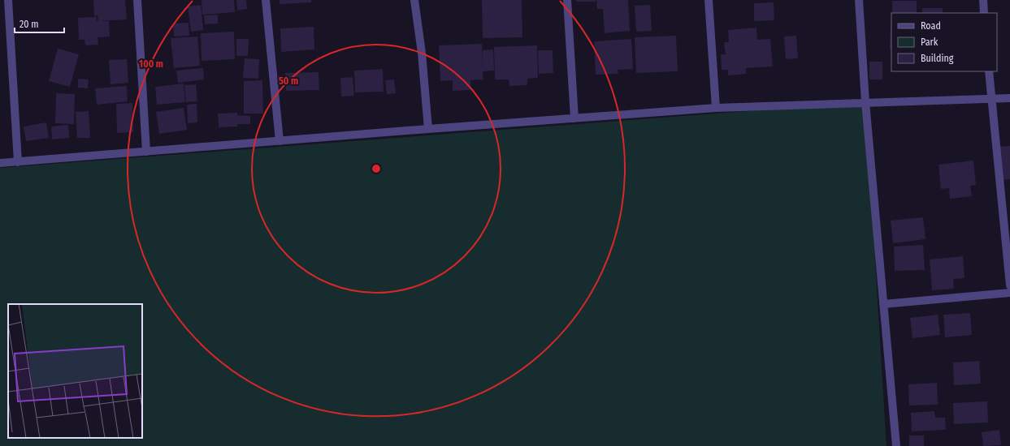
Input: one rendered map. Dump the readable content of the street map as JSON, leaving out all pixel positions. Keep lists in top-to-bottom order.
{
  "legend": ["Road", "Park", "Building"],
  "scale_bar": "20 m",
  "rings": ["100 m", "50 m"]
}
